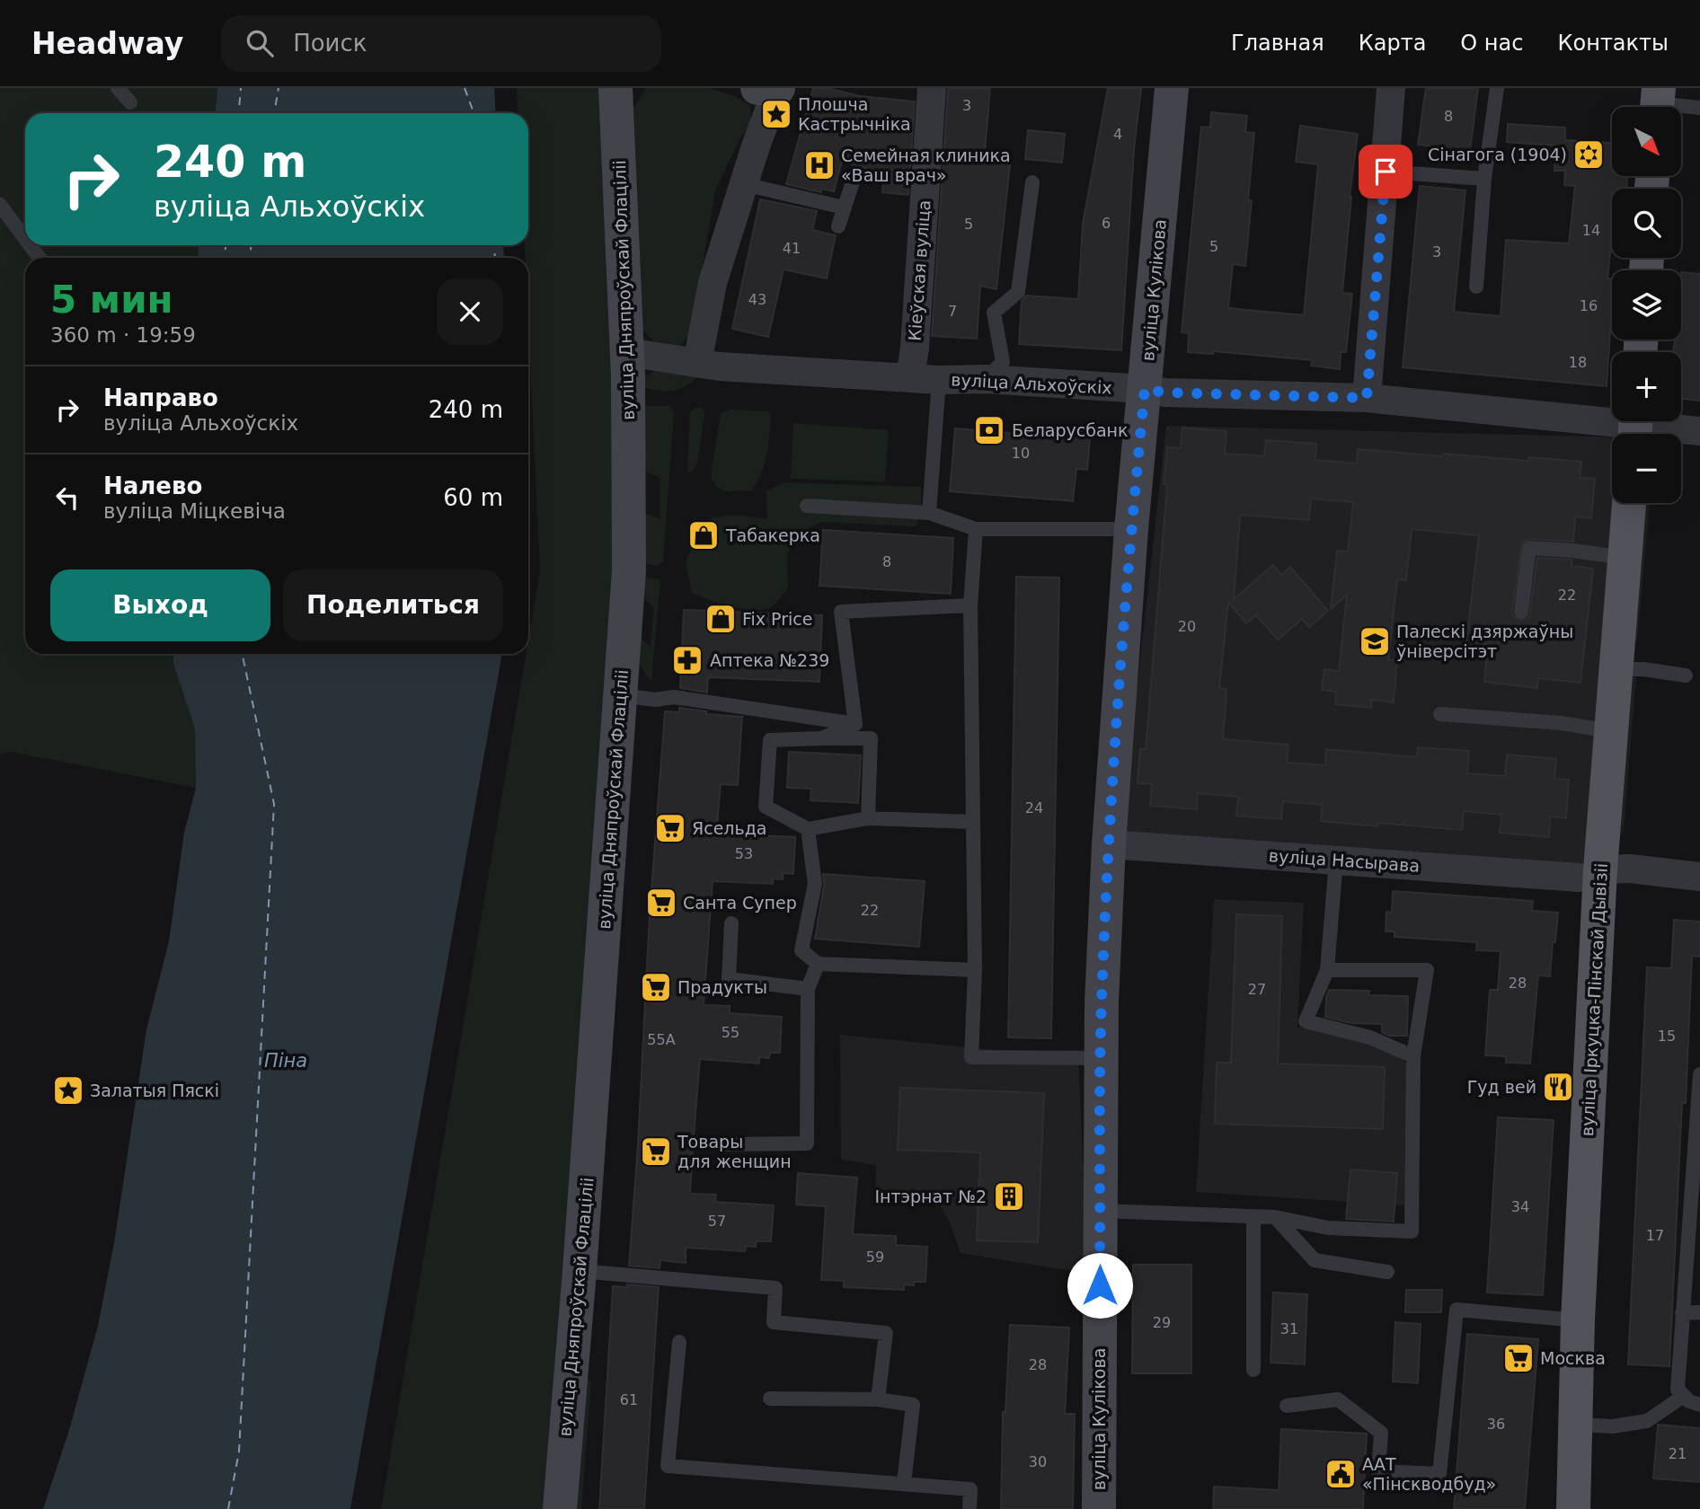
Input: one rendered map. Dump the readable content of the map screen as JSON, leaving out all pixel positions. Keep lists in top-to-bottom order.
{
  "streets": {
    "main road": ["вуліца Іркуцка-Пінскай Дывізіі"],
    "street": [
      "Кіеўская вуліца",
      "вуліца Дняпроўскай Флаціліі",
      "вуліца Кулікова",
      "вуліца Альхоўскіх",
      "вуліца Насырава"
    ]
  },
  "crossings": [
    ["Кіеўская вуліца", "вуліца Альхоўскіх"],
    ["вуліца Дняпроўскай Флаціліі", "вуліца Альхоўскіх"],
    ["вуліца Кулікова", "вуліца Альхоўскіх"],
    ["вуліца Кулікова", "вуліца Насырава"],
    ["вуліца Насырава", "вуліца Іркуцка-Пінскай Дывізіі"]
  ],
  "water": ["Піна"],
  "places": {
    "place": ["Плошча Кастрычніка", "Залатыя Пяскі"],
    "synagogue": ["Сінагога (1904)"],
    "hospital": ["Семейная клиника «Ваш врач»"],
    "bank": ["Беларусбанк"],
    "shop": ["Табакерка", "Fix Price"],
    "school or university": ["Палескі дзяржаўны ўніверсітэт"],
    "pharmacy": ["Аптека №239"],
    "supermarket": [
      "Ясельда",
      "Санта Супер",
      "Прадукты",
      "Товары для женщин",
      "Москва"
    ],
    "restaurant": ["Гуд вей"],
    "building": ["Інтэрнат №2"],
    "public building": ["ААТ «Пінскводбуд»"]
  },
  "house_numbers": [
    "3",
    "8",
    "4",
    "6",
    "5",
    "14",
    "5",
    "41",
    "3",
    "43",
    "16",
    "7",
    "18",
    "10",
    "8",
    "22",
    "20",
    "24",
    "53",
    "22",
    "28",
    "27",
    "55",
    "15",
    "55А",
    "34",
    "57",
    "17",
    "59",
    "29",
    "31",
    "28",
    "61",
    "36",
    "21",
    "30"
  ],
  "north": "bottom right",
  "page": {
    "header": "Headway",
    "search": "Поиск",
    "nav": [
      "Главная",
      "Карта",
      "О нас",
      "Контакты"
    ],
    "map_buttons": ["+", "−"],
    "turn": ["240 m", "вуліца Альхоўскіх"],
    "heading": ["5 мин", "360 m · 19:59"],
    "list": [
      {
        "name": "Направо",
        "note": "вуліца Альхоўскіх",
        "value": "240 m"
      },
      {
        "name": "Налево",
        "note": "вуліца Міцкевіча",
        "value": "60 m"
      }
    ],
    "buttons": ["Выход", "Поделиться"]
  }
}
